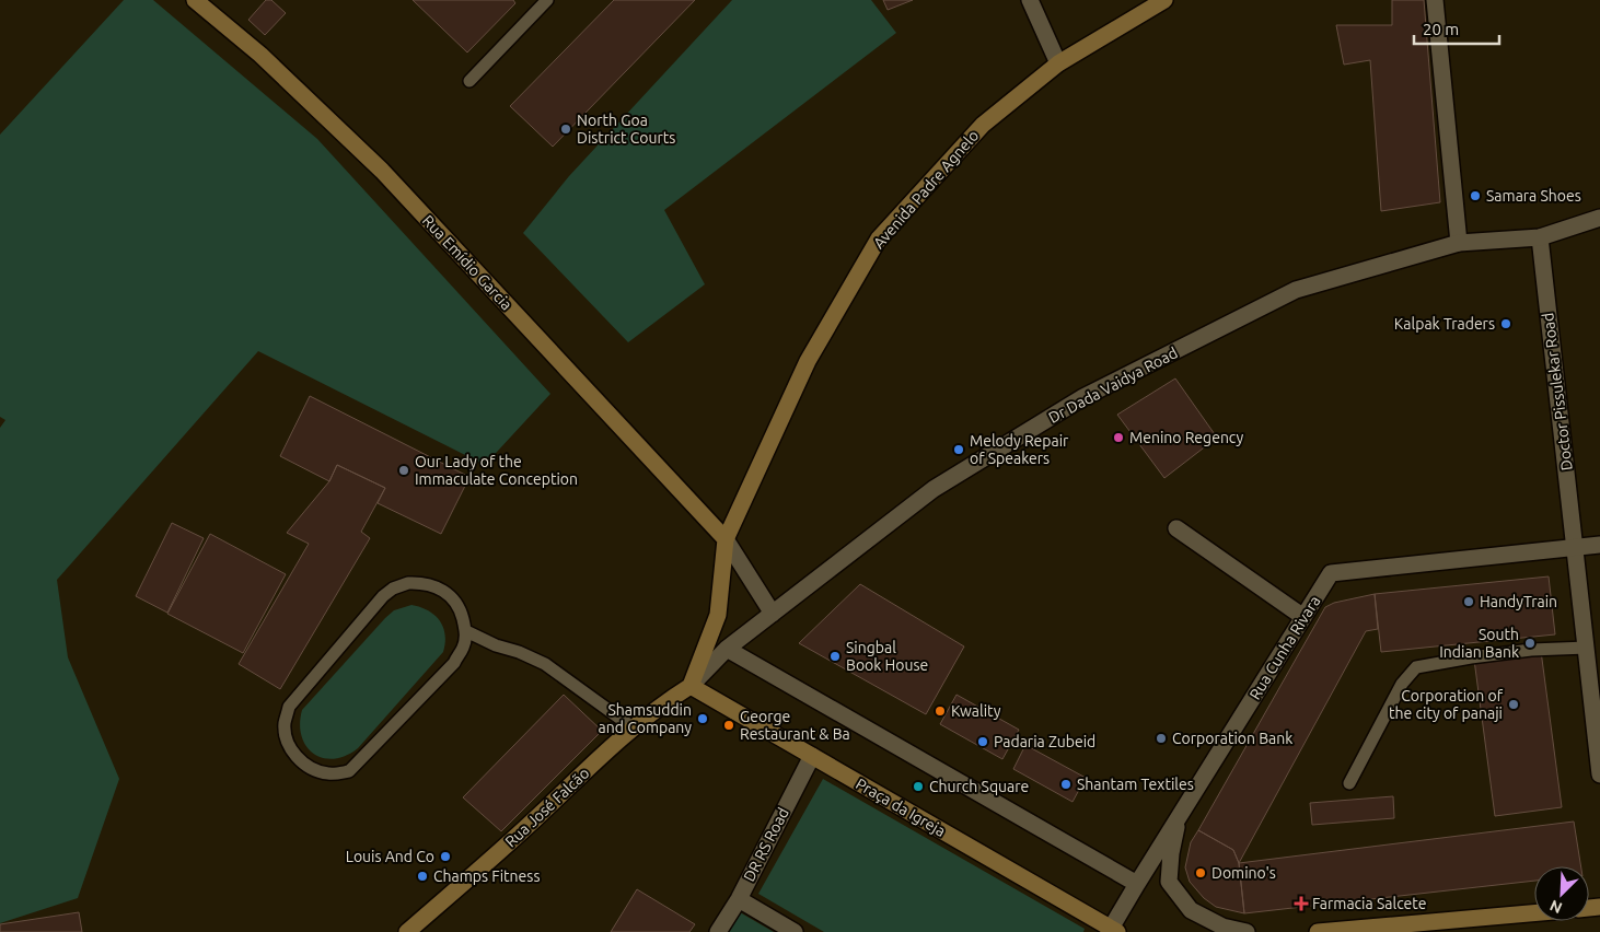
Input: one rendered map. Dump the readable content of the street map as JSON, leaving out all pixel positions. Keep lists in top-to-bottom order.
{
  "streets": {
    "main road": [
      "Avenida Padre Agnelo",
      "Rua Emídio Garcia",
      "Rua José Falcão",
      "Praça da Igreja"
    ],
    "street": [
      "Dr Dada Vaidya Road",
      "Doctor Pissulekar Road",
      "Rua Cunha Rivara",
      "DR RS Road"
    ]
  },
  "crossings": [
    ["Avenida Padre Agnelo", "Rua Emídio Garcia"],
    ["Rua Emídio Garcia", "Dr Dada Vaidya Road"],
    ["Dr Dada Vaidya Road", "Doctor Pissulekar Road"],
    ["Dr Dada Vaidya Road", "Rua José Falcão"],
    ["Dr Dada Vaidya Road", "Praça da Igreja"],
    ["Doctor Pissulekar Road", "Rua Cunha Rivara"],
    ["Rua Cunha Rivara", "Praça da Igreja"],
    ["Rua José Falcão", "Praça da Igreja"],
    ["Praça da Igreja", "DR RS Road"]
  ],
  "places": {
    "other": [
      "North Goa District Courts",
      "Samara Shoes",
      "Kalpak Traders",
      "Menino Regency",
      "Melody Repair of Speakers",
      "Our Lady of the Immaculate Conception",
      "HandyTrain",
      "South Indian Bank",
      "Singbal Book House",
      "Corporation of the city of panaji",
      "Kwality",
      "Shamsuddin and Company",
      "George Restaurant & Ba",
      "Corporation Bank",
      "Padaria Zubeid",
      "Shantam Textiles",
      "Church Square",
      "Louis And Co",
      "Domino's",
      "Champs Fitness"
    ],
    "health": ["Farmacia Salcete"]
  },
  "scale_bar": "20 m",
  "north": "bottom left"
}
